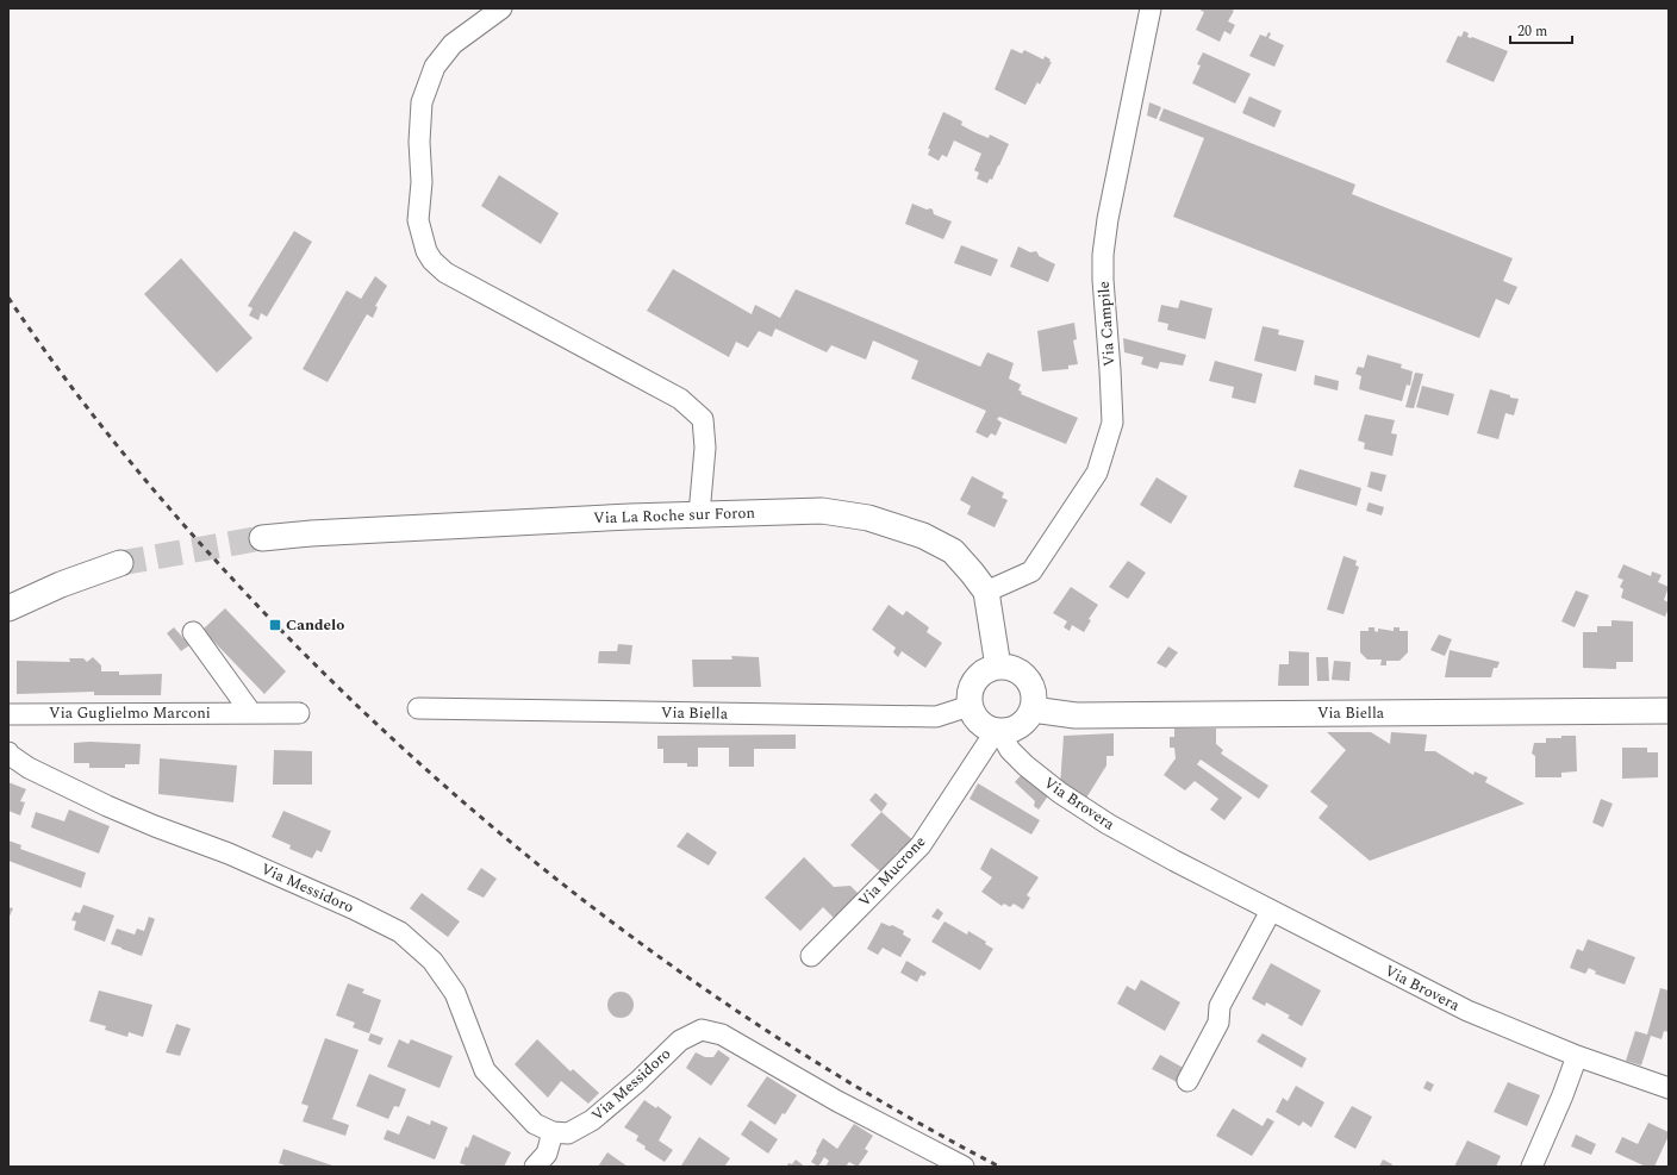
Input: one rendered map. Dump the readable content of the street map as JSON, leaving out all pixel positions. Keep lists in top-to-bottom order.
{
  "streets": {
    "street": [
      "Via Campile",
      "Via La Roche sur Foron",
      "Via Guglielmo Marconi",
      "Via Biella",
      "Via Brovera",
      "Via Mucrone",
      "Via Messidoro"
    ]
  },
  "crossings": [
    ["Via Campile", "Via La Roche sur Foron"],
    ["Via La Roche sur Foron", "Via Biella"],
    ["Via La Roche sur Foron", "Via Brovera"],
    ["Via La Roche sur Foron", "Via Mucrone"],
    ["Via Biella", "Via Brovera"],
    ["Via Biella", "Via Mucrone"],
    ["Via Brovera", "Via Mucrone"]
  ],
  "places": {
    "transit": ["Candelo"]
  },
  "scale_bar": "20 m"
}
